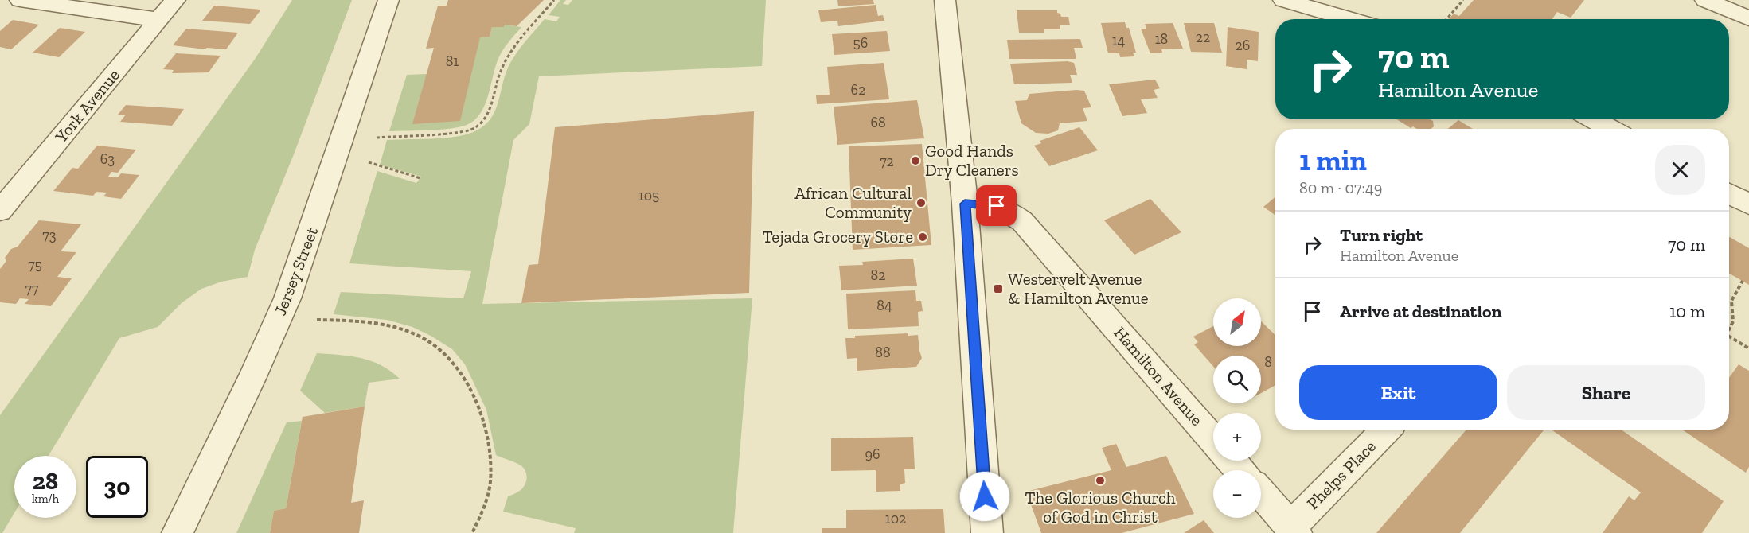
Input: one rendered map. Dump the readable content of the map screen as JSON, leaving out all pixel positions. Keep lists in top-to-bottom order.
{
  "streets": {
    "street": [
      "York Avenue",
      "Jersey Street",
      "Hamilton Avenue",
      "Phelps Place"
    ]
  },
  "places": {
    "other": [
      "Good Hands Dry Cleaners",
      "African Cultural Community",
      "Tejada Grocery Store",
      "The Glorious Church of God in Christ"
    ],
    "transit": ["Westervelt Avenue & Hamilton Avenue"]
  },
  "house_numbers": [
    "22",
    "18",
    "14",
    "56",
    "26",
    "81",
    "62",
    "68",
    "63",
    "72",
    "105",
    "73",
    "75",
    "82",
    "77",
    "84",
    "88",
    "8",
    "96",
    "102"
  ],
  "north": "top right",
  "page": {
    "turn": ["70 m", "Hamilton Avenue"],
    "heading": ["1 min", "80 m · 07:49"],
    "list": [
      {
        "name": "Turn right",
        "note": "Hamilton Avenue",
        "value": "70 m"
      },
      {
        "name": "Arrive at destination",
        "value": "10 m"
      }
    ],
    "map_buttons": ["+", "−"],
    "buttons": ["Exit", "Share"],
    "speed": "28 km/h",
    "limit": "30"
  }
}
